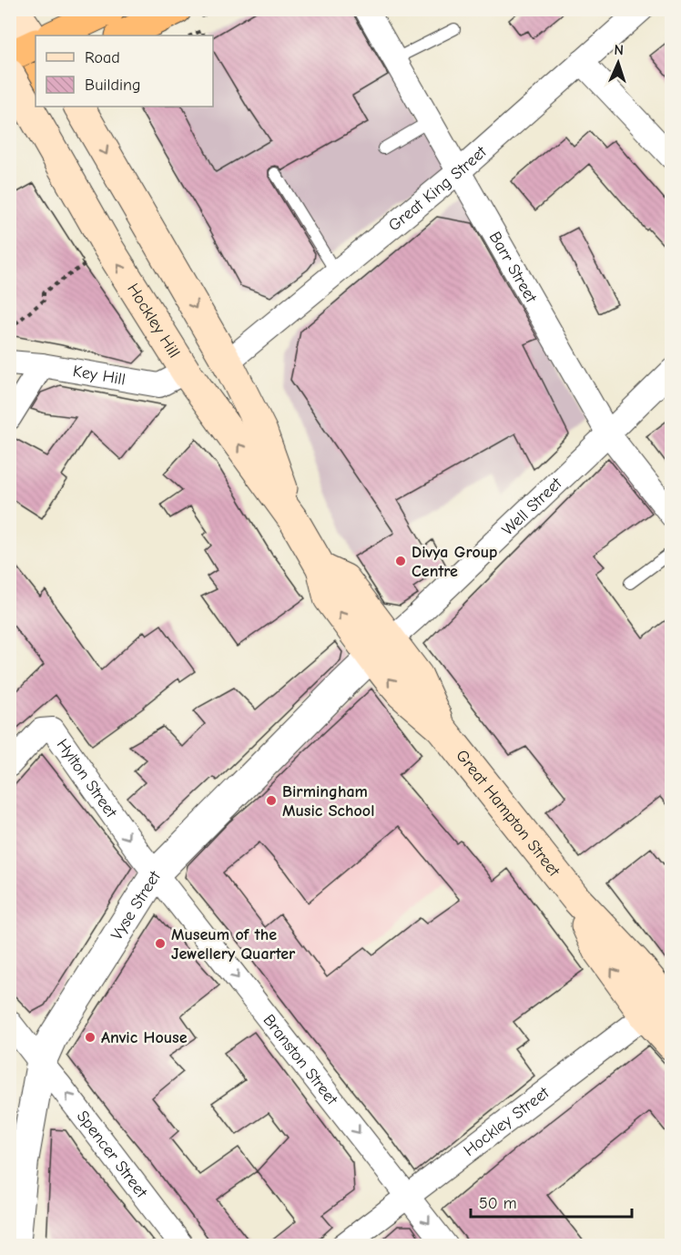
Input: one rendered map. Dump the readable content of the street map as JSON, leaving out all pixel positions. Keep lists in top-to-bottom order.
{
  "streets": {
    "main road": ["Hockley Hill", "Great Hampton Street"],
    "street": [
      "Great King Street",
      "Barr Street",
      "Key Hill",
      "Well Street",
      "Hylton Street",
      "Vyse Street",
      "Branston Street",
      "Hockley Street",
      "Spencer Street"
    ]
  },
  "crossings": [
    ["Great King Street", "Barr Street"],
    ["Great King Street", "Hockley Hill"],
    ["Barr Street", "Well Street"],
    ["Hockley Hill", "Key Hill"],
    ["Hockley Hill", "Well Street"],
    ["Hockley Hill", "Great Hampton Street"],
    ["Hockley Hill", "Vyse Street"],
    ["Well Street", "Great Hampton Street"],
    ["Well Street", "Vyse Street"],
    ["Hylton Street", "Vyse Street"],
    ["Hylton Street", "Branston Street"],
    ["Great Hampton Street", "Vyse Street"],
    ["Great Hampton Street", "Hockley Street"],
    ["Vyse Street", "Branston Street"],
    ["Vyse Street", "Spencer Street"],
    ["Branston Street", "Hockley Street"]
  ],
  "one_way": ["Branston Street", "Spencer Street"],
  "places": [
    "Divya Group Centre",
    "Birmingham Music School",
    "Museum of the Jewellery Quarter",
    "Anvic House"
  ],
  "legend": ["Road", "Building"],
  "scale_bar": "50 m",
  "north": "top"
}
